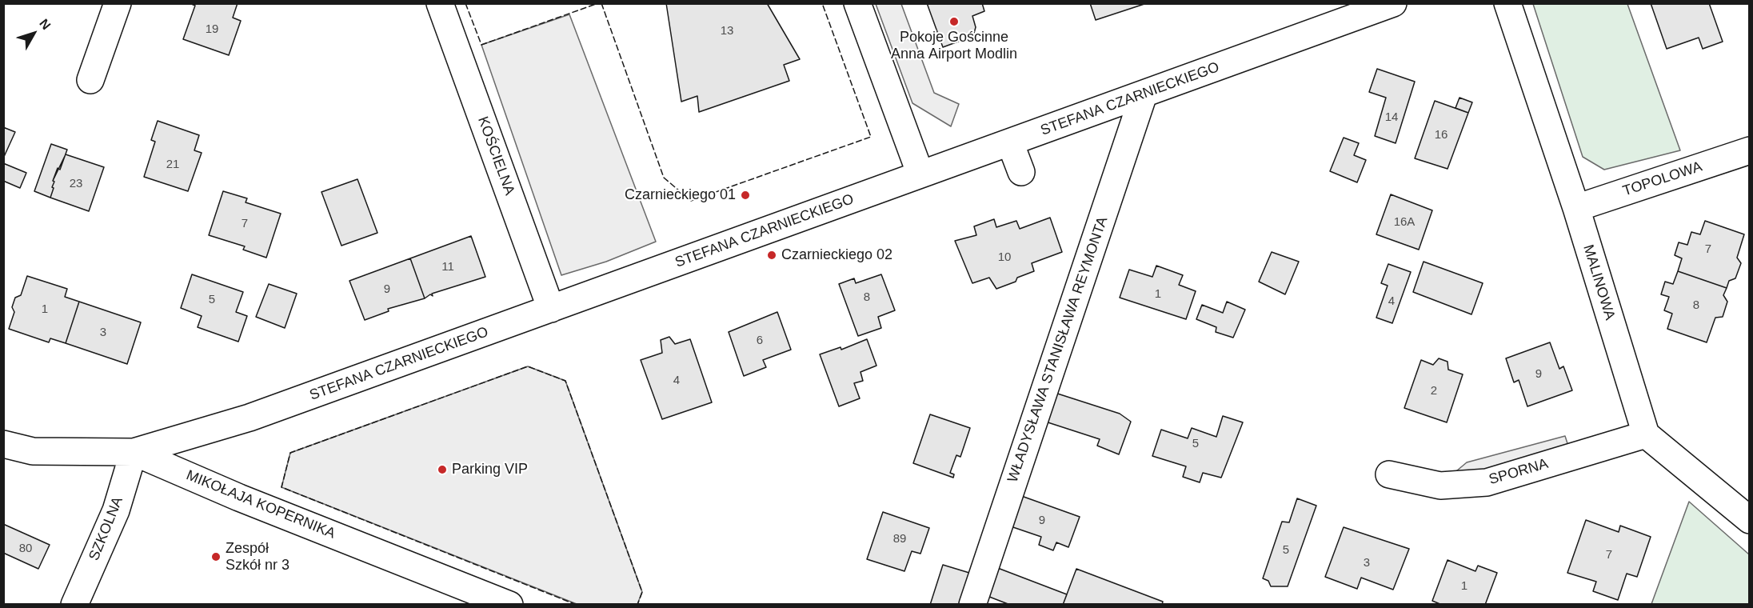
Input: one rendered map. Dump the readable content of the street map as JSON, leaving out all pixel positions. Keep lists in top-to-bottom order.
{
  "streets": {
    "street": [
      "STEFANA CZARNIECKIEGO",
      "KOŚCIELNA",
      "TOPOLOWA",
      "MALINOWA",
      "WŁADYSŁAWA STANISŁAWA REYMONTA",
      "SPORNA",
      "MIKOŁAJA KOPERNIKA",
      "SZKOLNA"
    ]
  },
  "crossings": [
    ["STEFANA CZARNIECKIEGO", "KOŚCIELNA"],
    ["STEFANA CZARNIECKIEGO", "WŁADYSŁAWA STANISŁAWA REYMONTA"],
    ["STEFANA CZARNIECKIEGO", "MIKOŁAJA KOPERNIKA"],
    ["STEFANA CZARNIECKIEGO", "SZKOLNA"],
    ["TOPOLOWA", "MALINOWA"],
    ["MALINOWA", "SPORNA"],
    ["MIKOŁAJA KOPERNIKA", "SZKOLNA"]
  ],
  "places": [
    "Pokoje Gościnne Anna Airport Modlin",
    "Czarnieckiego 01",
    "Czarnieckiego 02",
    "Parking VIP",
    "Zespół Szkół nr 3"
  ],
  "house_numbers": [
    "19",
    "13",
    "14",
    "16",
    "21",
    "23",
    "16A",
    "7",
    "7",
    "10",
    "11",
    "9",
    "1",
    "8",
    "5",
    "4",
    "8",
    "1",
    "3",
    "6",
    "9",
    "4",
    "2",
    "5",
    "9",
    "89",
    "80",
    "5",
    "7",
    "3",
    "1"
  ],
  "north": "top right"
}
